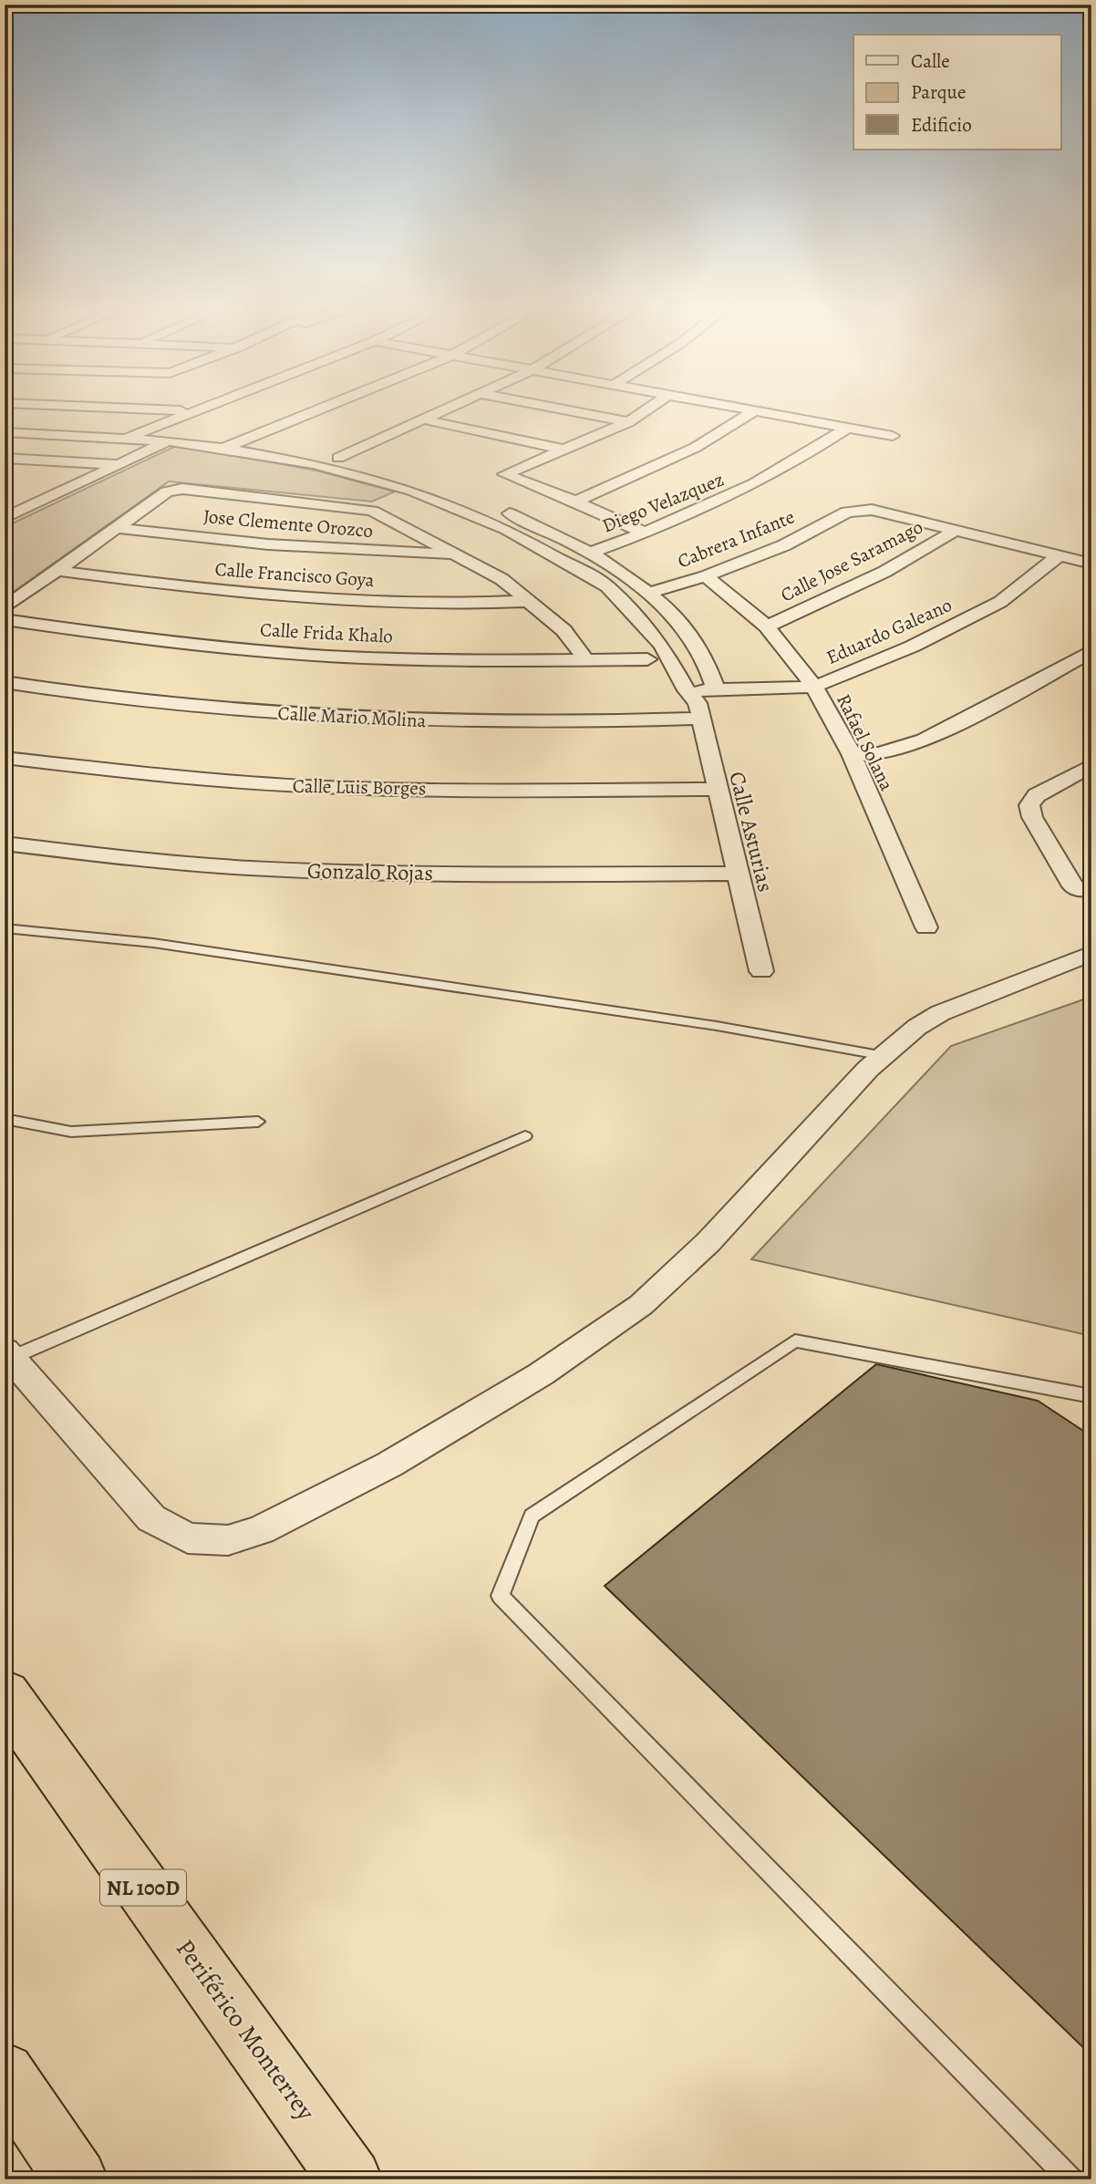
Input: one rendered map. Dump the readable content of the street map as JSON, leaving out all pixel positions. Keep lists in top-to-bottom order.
{
  "streets": {
    "highway": ["NL 100D", "Periférico Monterrey"],
    "street": [
      "Diego Velazquez",
      "Jose Clemente Orozco",
      "Cabrera Infante",
      "Calle Jose Saramago",
      "Calle Francisco Goya",
      "Eduardo Galeano",
      "Calle Frida Khalo",
      "Calle Mario Molina",
      "Rafael Solana",
      "Calle Luis Borges",
      "Calle Asturias",
      "Gonzalo Rojas"
    ]
  },
  "crossings": [
    ["Cabrera Infante", "Calle Jose Saramago"],
    ["Cabrera Infante", "Rafael Solana"],
    ["Calle Jose Saramago", "Rafael Solana"],
    ["Eduardo Galeano", "Rafael Solana"],
    ["Calle Mario Molina", "Calle Asturias"],
    ["Calle Luis Borges", "Calle Asturias"],
    ["Calle Asturias", "Gonzalo Rojas"]
  ],
  "legend": ["Calle", "Parque", "Edificio"]
}
